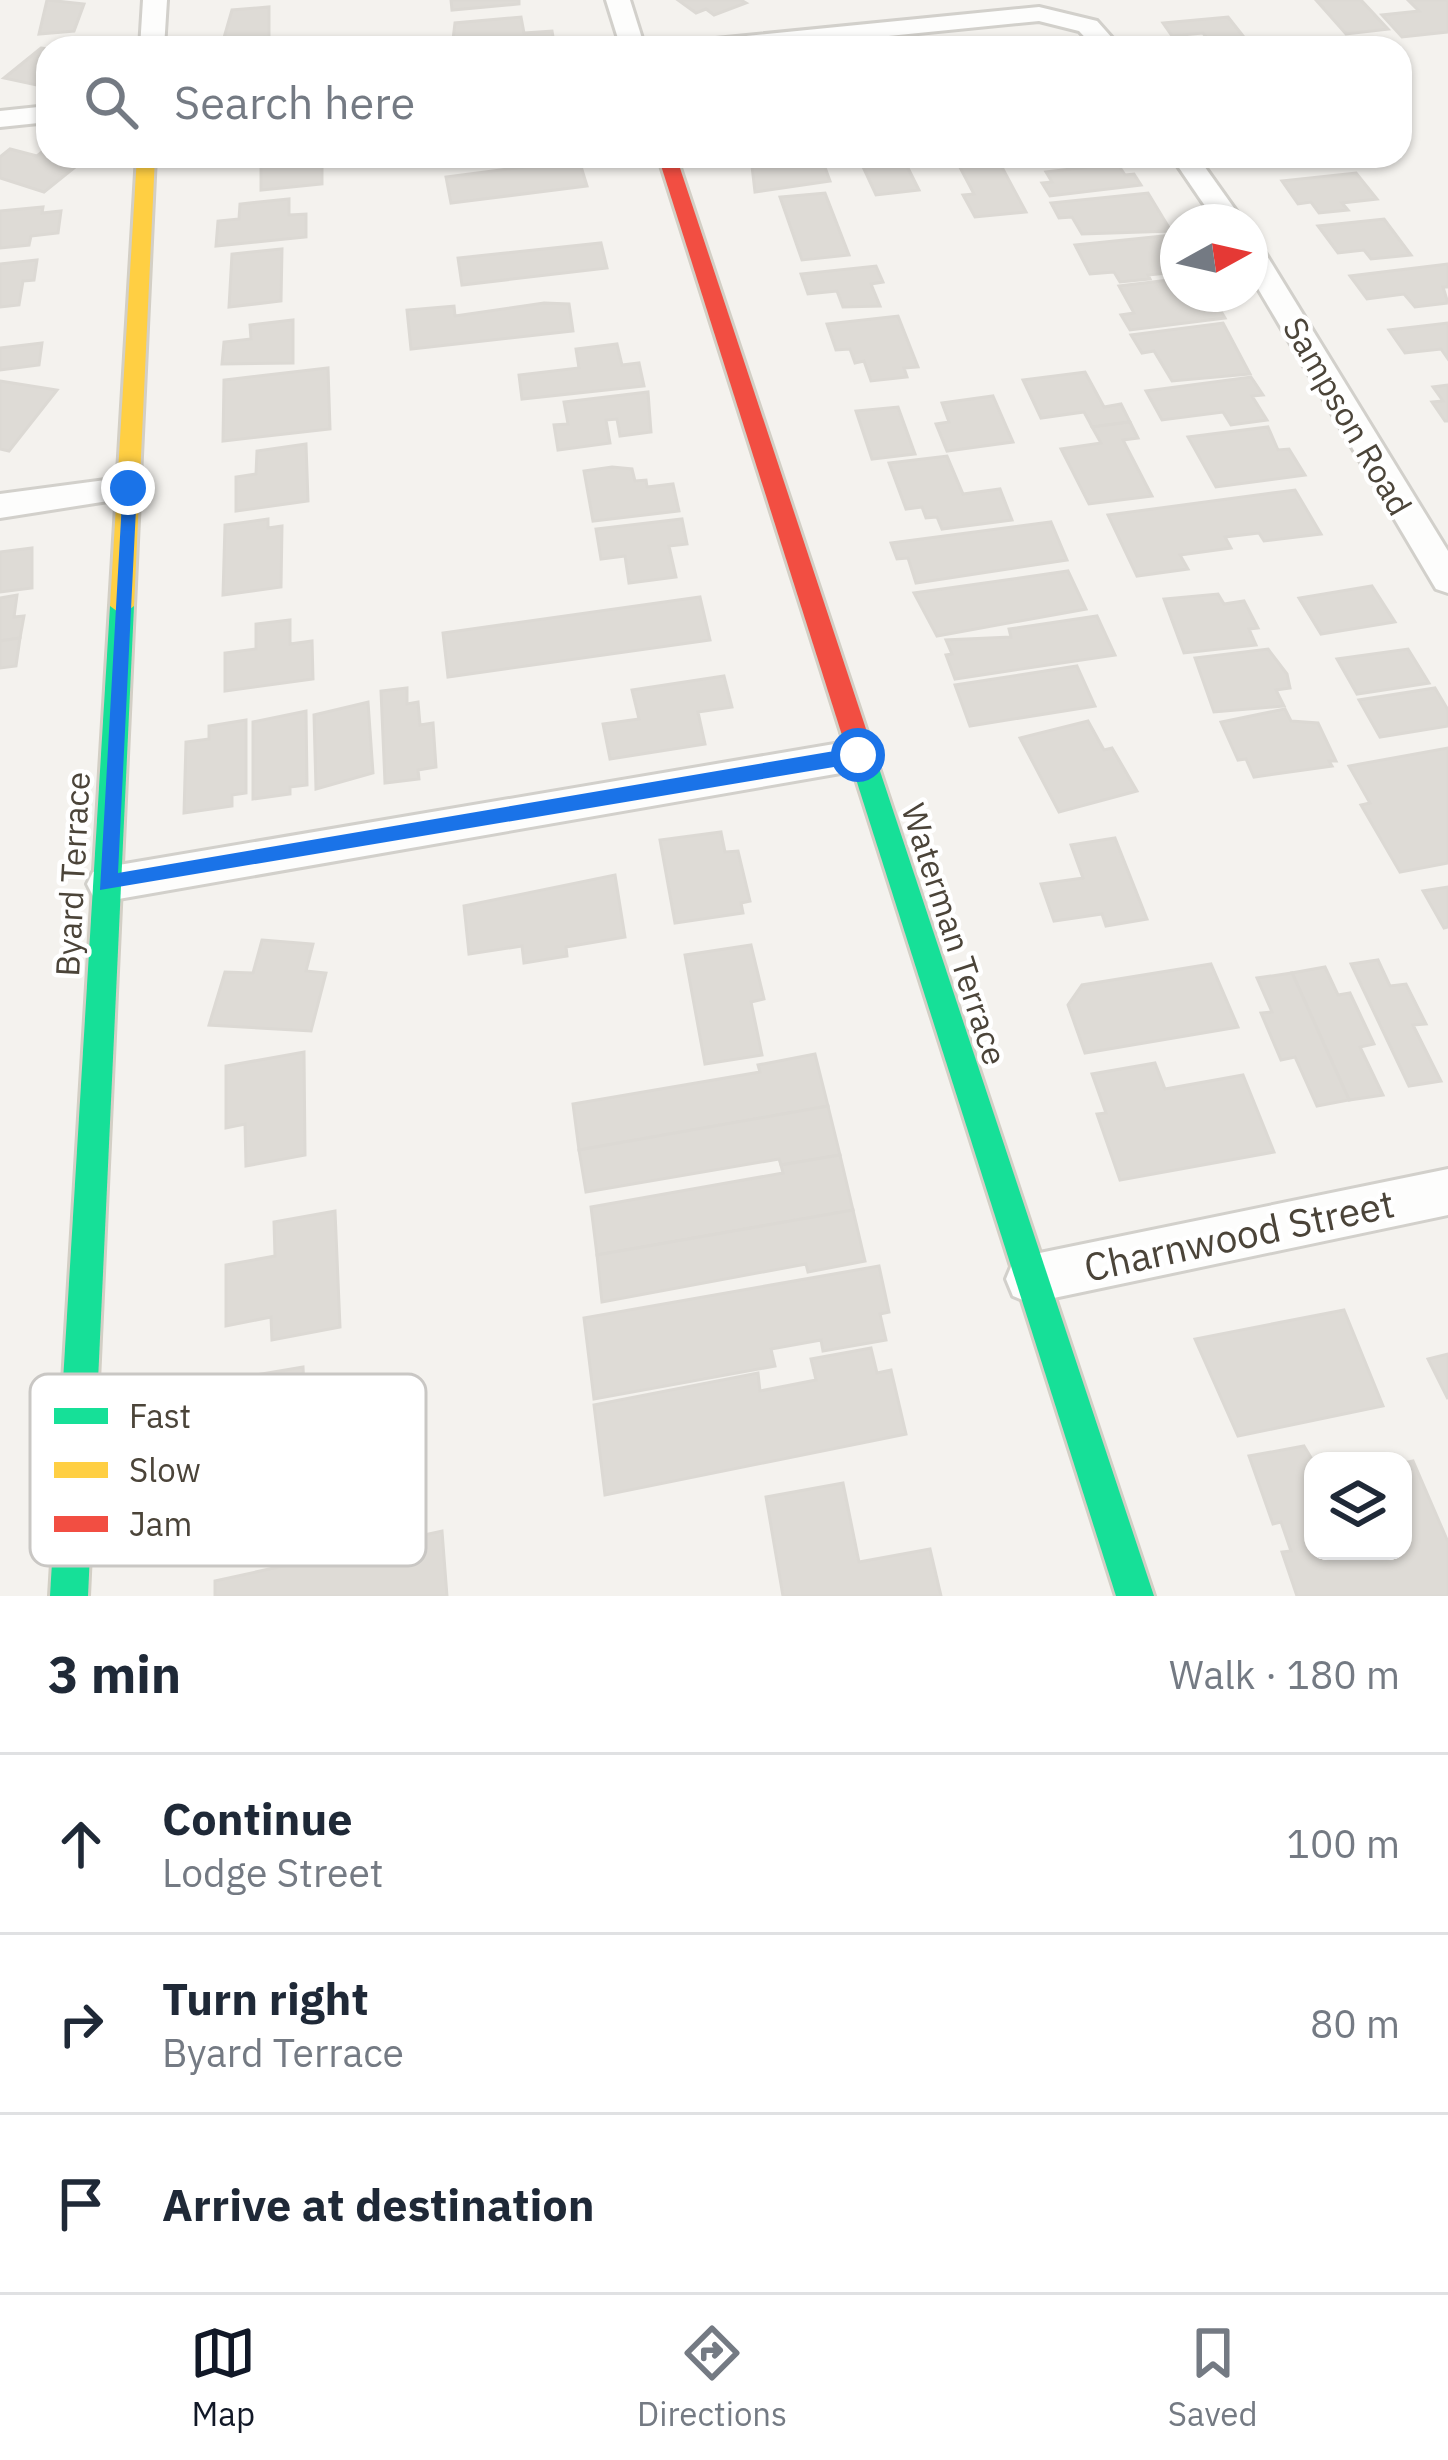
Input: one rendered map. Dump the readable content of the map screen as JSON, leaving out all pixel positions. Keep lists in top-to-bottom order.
{
  "streets": {
    "street": [
      "Sampson Road",
      "Byard Terrace",
      "Waterman Terrace",
      "Charnwood Street"
    ]
  },
  "crossings": [
    ["Waterman Terrace", "Charnwood Street"]
  ],
  "legend": ["Fast", "Slow", "Jam"],
  "north": "right",
  "page": {
    "search": "Search here",
    "heading": ["3 min", "Walk · 180 m"],
    "list": [
      ["Continue", "Lodge Street", "100 m"],
      ["Turn right", "Byard Terrace", "80 m"],
      "Arrive at destination"
    ],
    "nav": ["Map", "Directions", "Saved"]
  }
}
